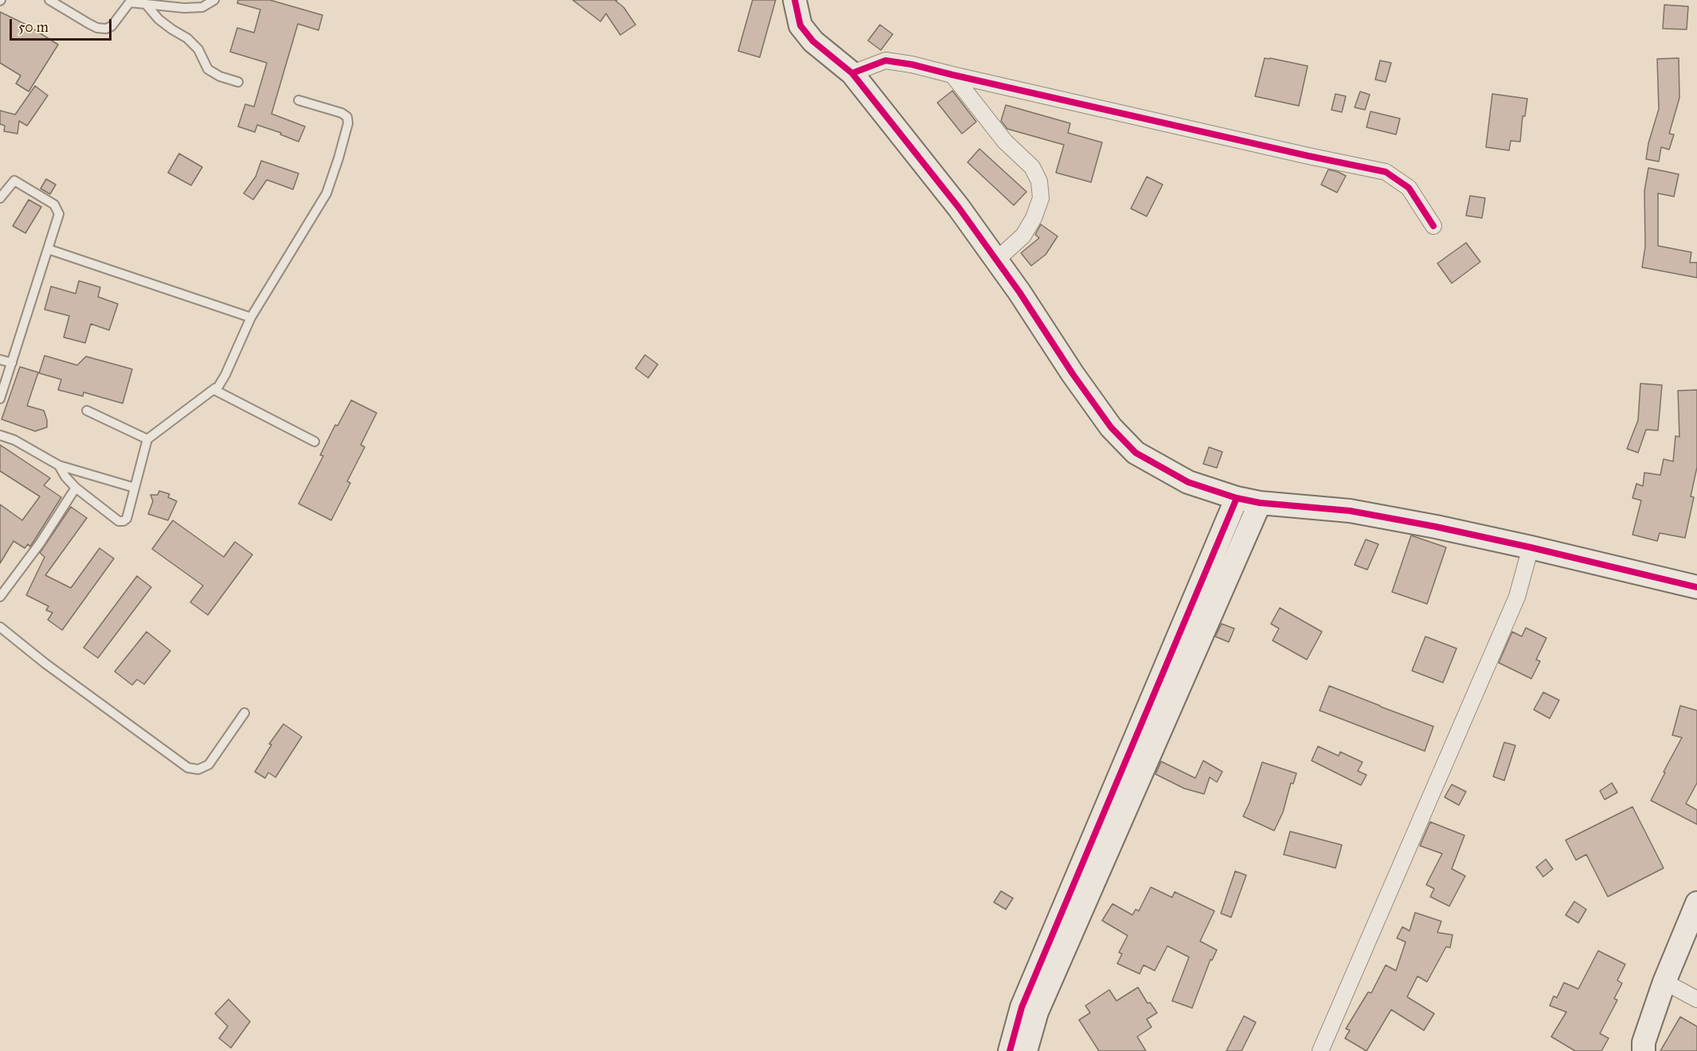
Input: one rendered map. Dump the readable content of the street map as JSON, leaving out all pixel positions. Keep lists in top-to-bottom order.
{
  "scale_bar": "50 m"
}
